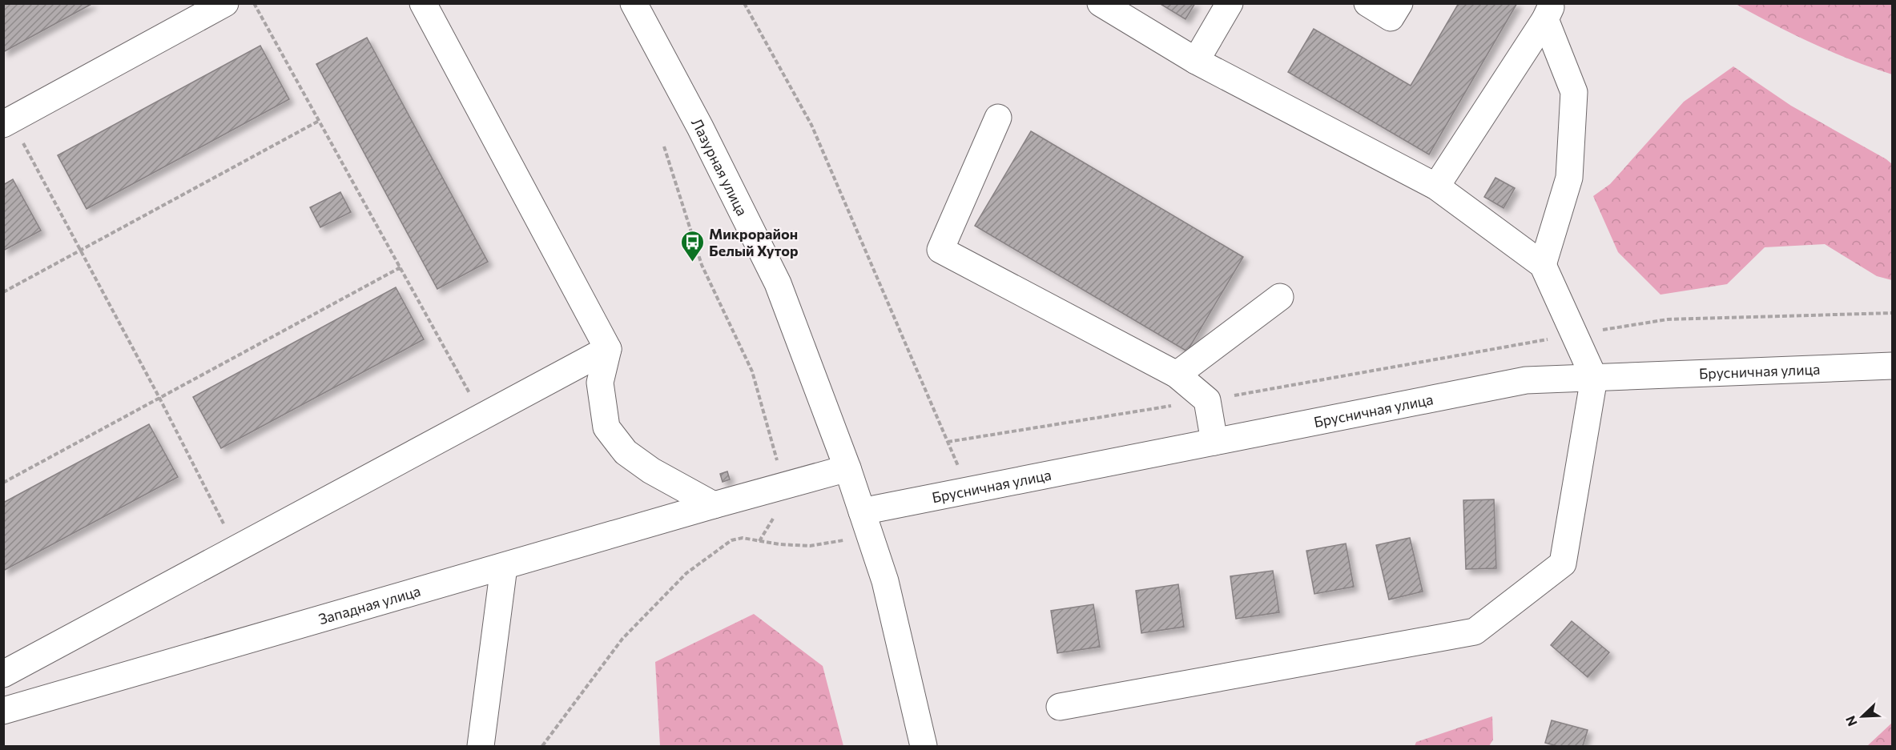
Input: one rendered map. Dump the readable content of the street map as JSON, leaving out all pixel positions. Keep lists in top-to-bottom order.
{
  "streets": {
    "street": ["Лазурная улица", "Брусничная улица", "Западная улица"]
  },
  "crossings": [
    ["Лазурная улица", "Брусничная улица"],
    ["Лазурная улица", "Западная улица"]
  ],
  "places": {
    "bus stop": ["Микрорайон Белый Хутор"]
  },
  "north": "bottom left"
}
